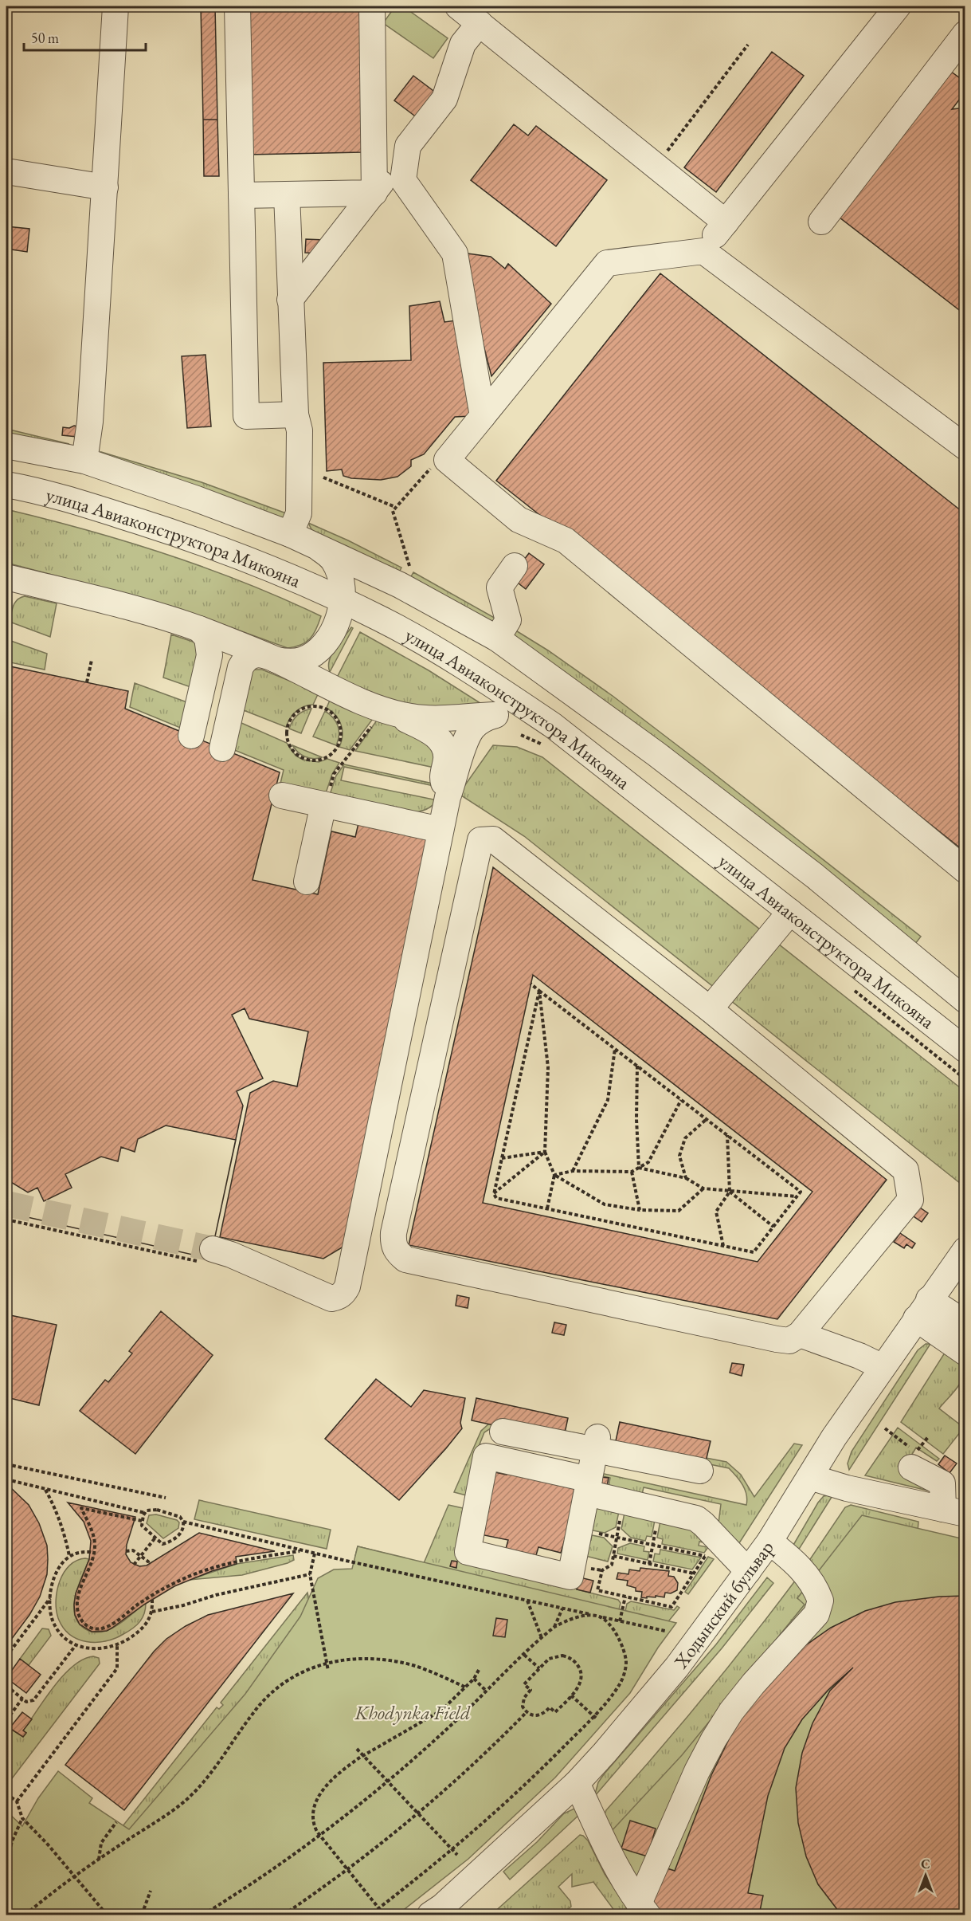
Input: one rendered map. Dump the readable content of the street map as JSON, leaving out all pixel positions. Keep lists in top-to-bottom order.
{
  "streets": {
    "street": ["улица Авиаконструктора Микояна", "Ходынский бульвар"]
  },
  "parks": ["Khodynka Field"],
  "scale_bar": "50 m",
  "north": "top"
}
